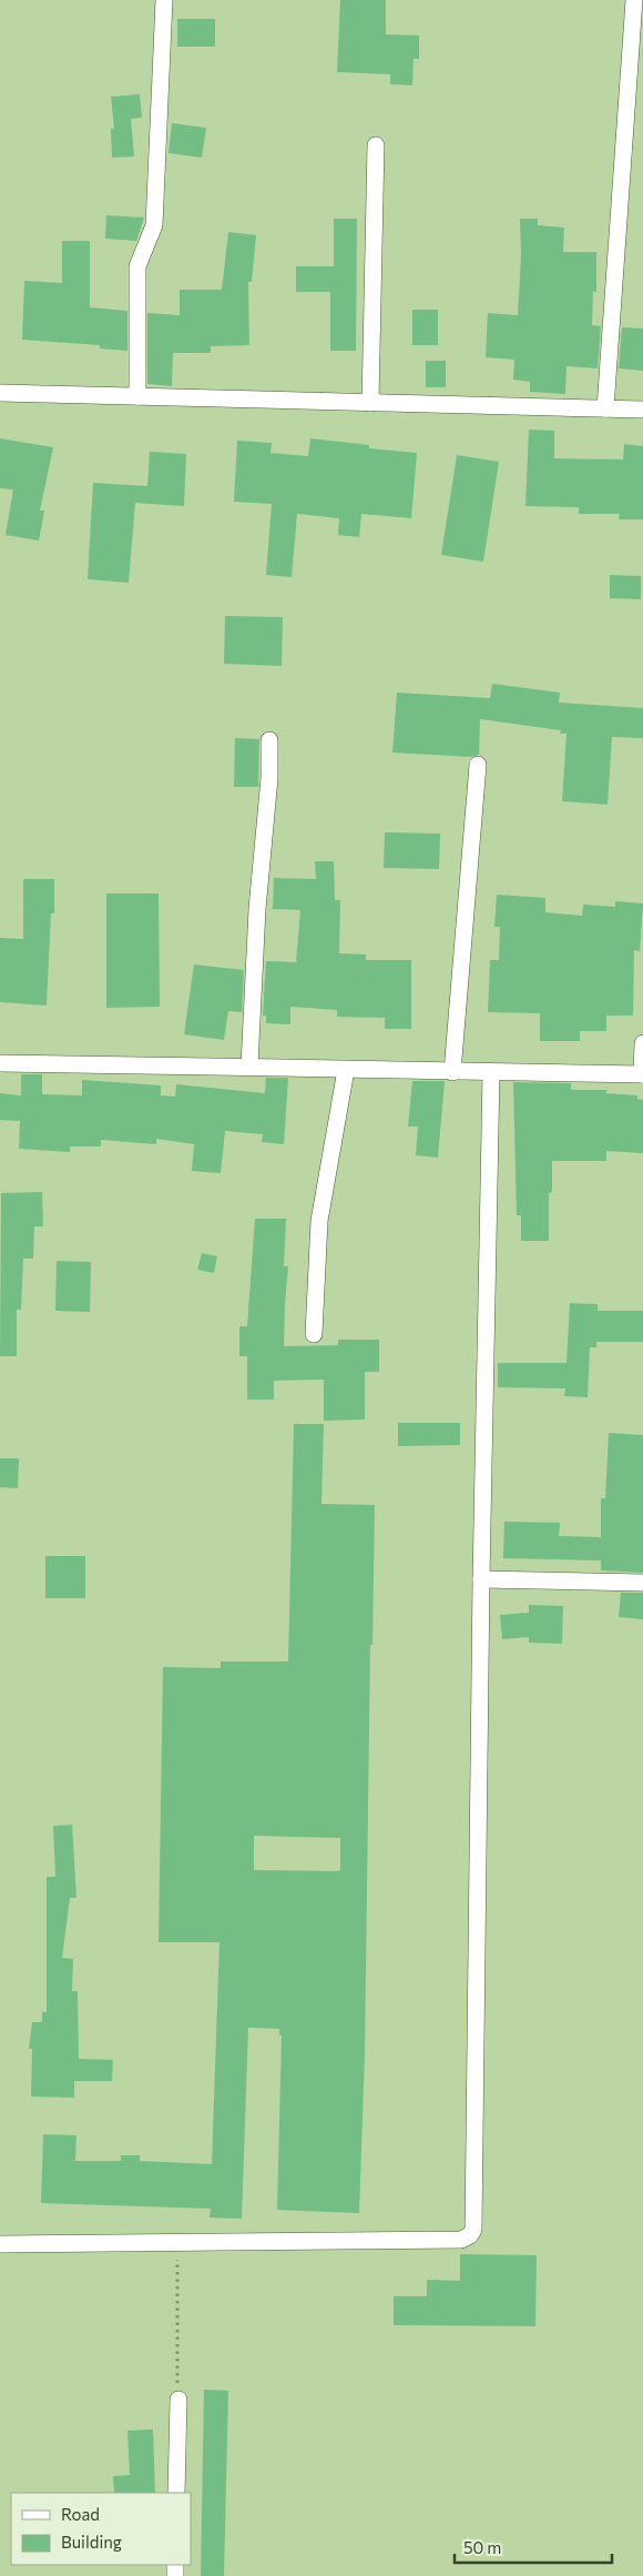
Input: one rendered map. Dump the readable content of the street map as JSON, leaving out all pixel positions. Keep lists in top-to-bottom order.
{
  "legend": ["Road", "Building"],
  "scale_bar": "50 m"
}
